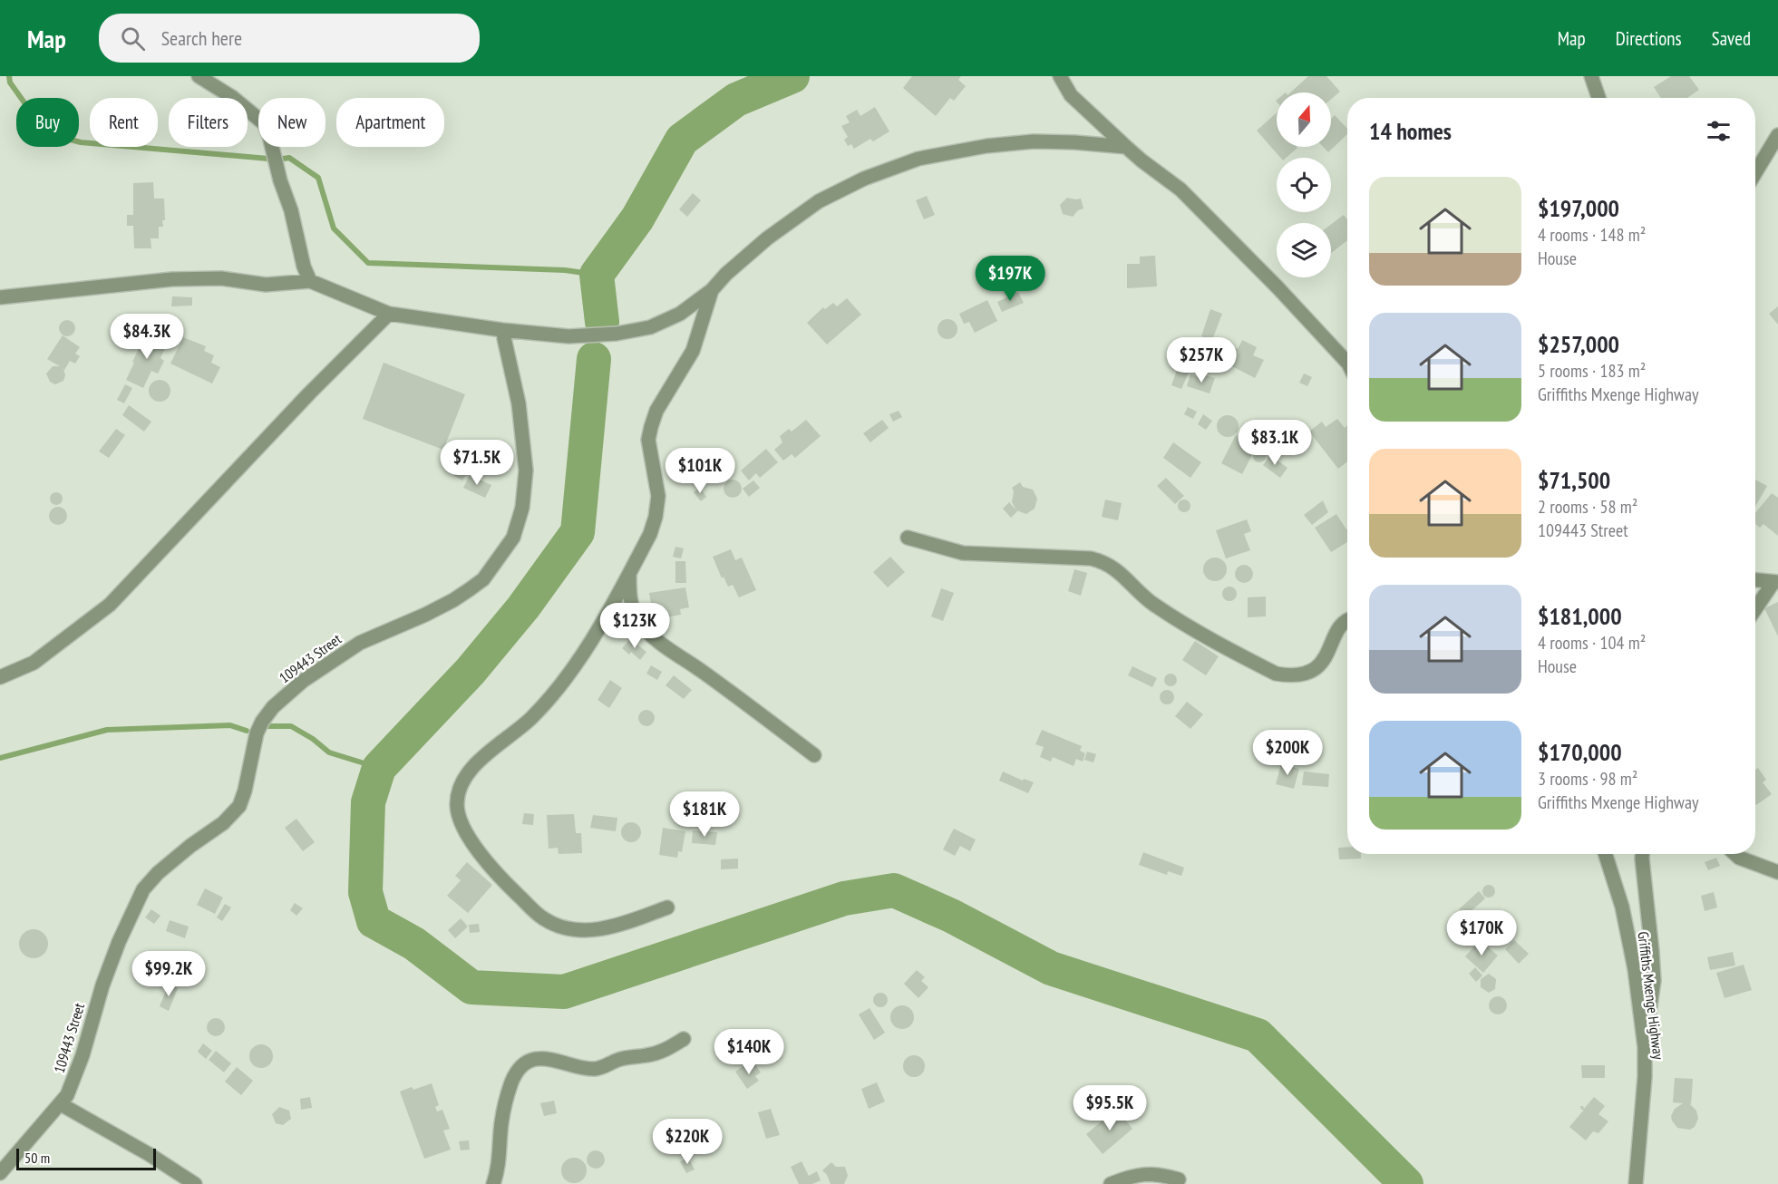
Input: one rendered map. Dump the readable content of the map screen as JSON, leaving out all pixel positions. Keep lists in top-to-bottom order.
{
  "streets": {
    "street": ["109443 Street", "Griffiths Mxenge Highway"]
  },
  "scale_bar": "50 m",
  "north": "top",
  "page": {
    "header": "Map",
    "search": "Search here",
    "nav": ["Map", "Directions", "Saved"],
    "chip": [
      "Buy",
      "Rent",
      "Filters",
      "New",
      "Apartment"
    ],
    "heading": "14 homes",
    "list": [
      {
        "name": "$197,000",
        "note": "4 rooms · 148 m² · House"
      },
      {
        "name": "$257,000",
        "note": "5 rooms · 183 m² · Griffiths Mxenge Highway"
      },
      {
        "name": "$71,500",
        "note": "2 rooms · 58 m² · 109443 Street"
      },
      {
        "name": "$181,000",
        "note": "4 rooms · 104 m² · House"
      },
      {
        "name": "$170,000",
        "note": "3 rooms · 98 m² · Griffiths Mxenge Highway"
      }
    ],
    "price": [
      "$197K",
      "$84.3K",
      "$257K",
      "$83.1K",
      "$71.5K",
      "$101K",
      "$123K",
      "$200K",
      "$181K",
      "$170K",
      "$99.2K",
      "$140K",
      "$95.5K",
      "$220K"
    ],
    "scale": "50 m"
  }
}
